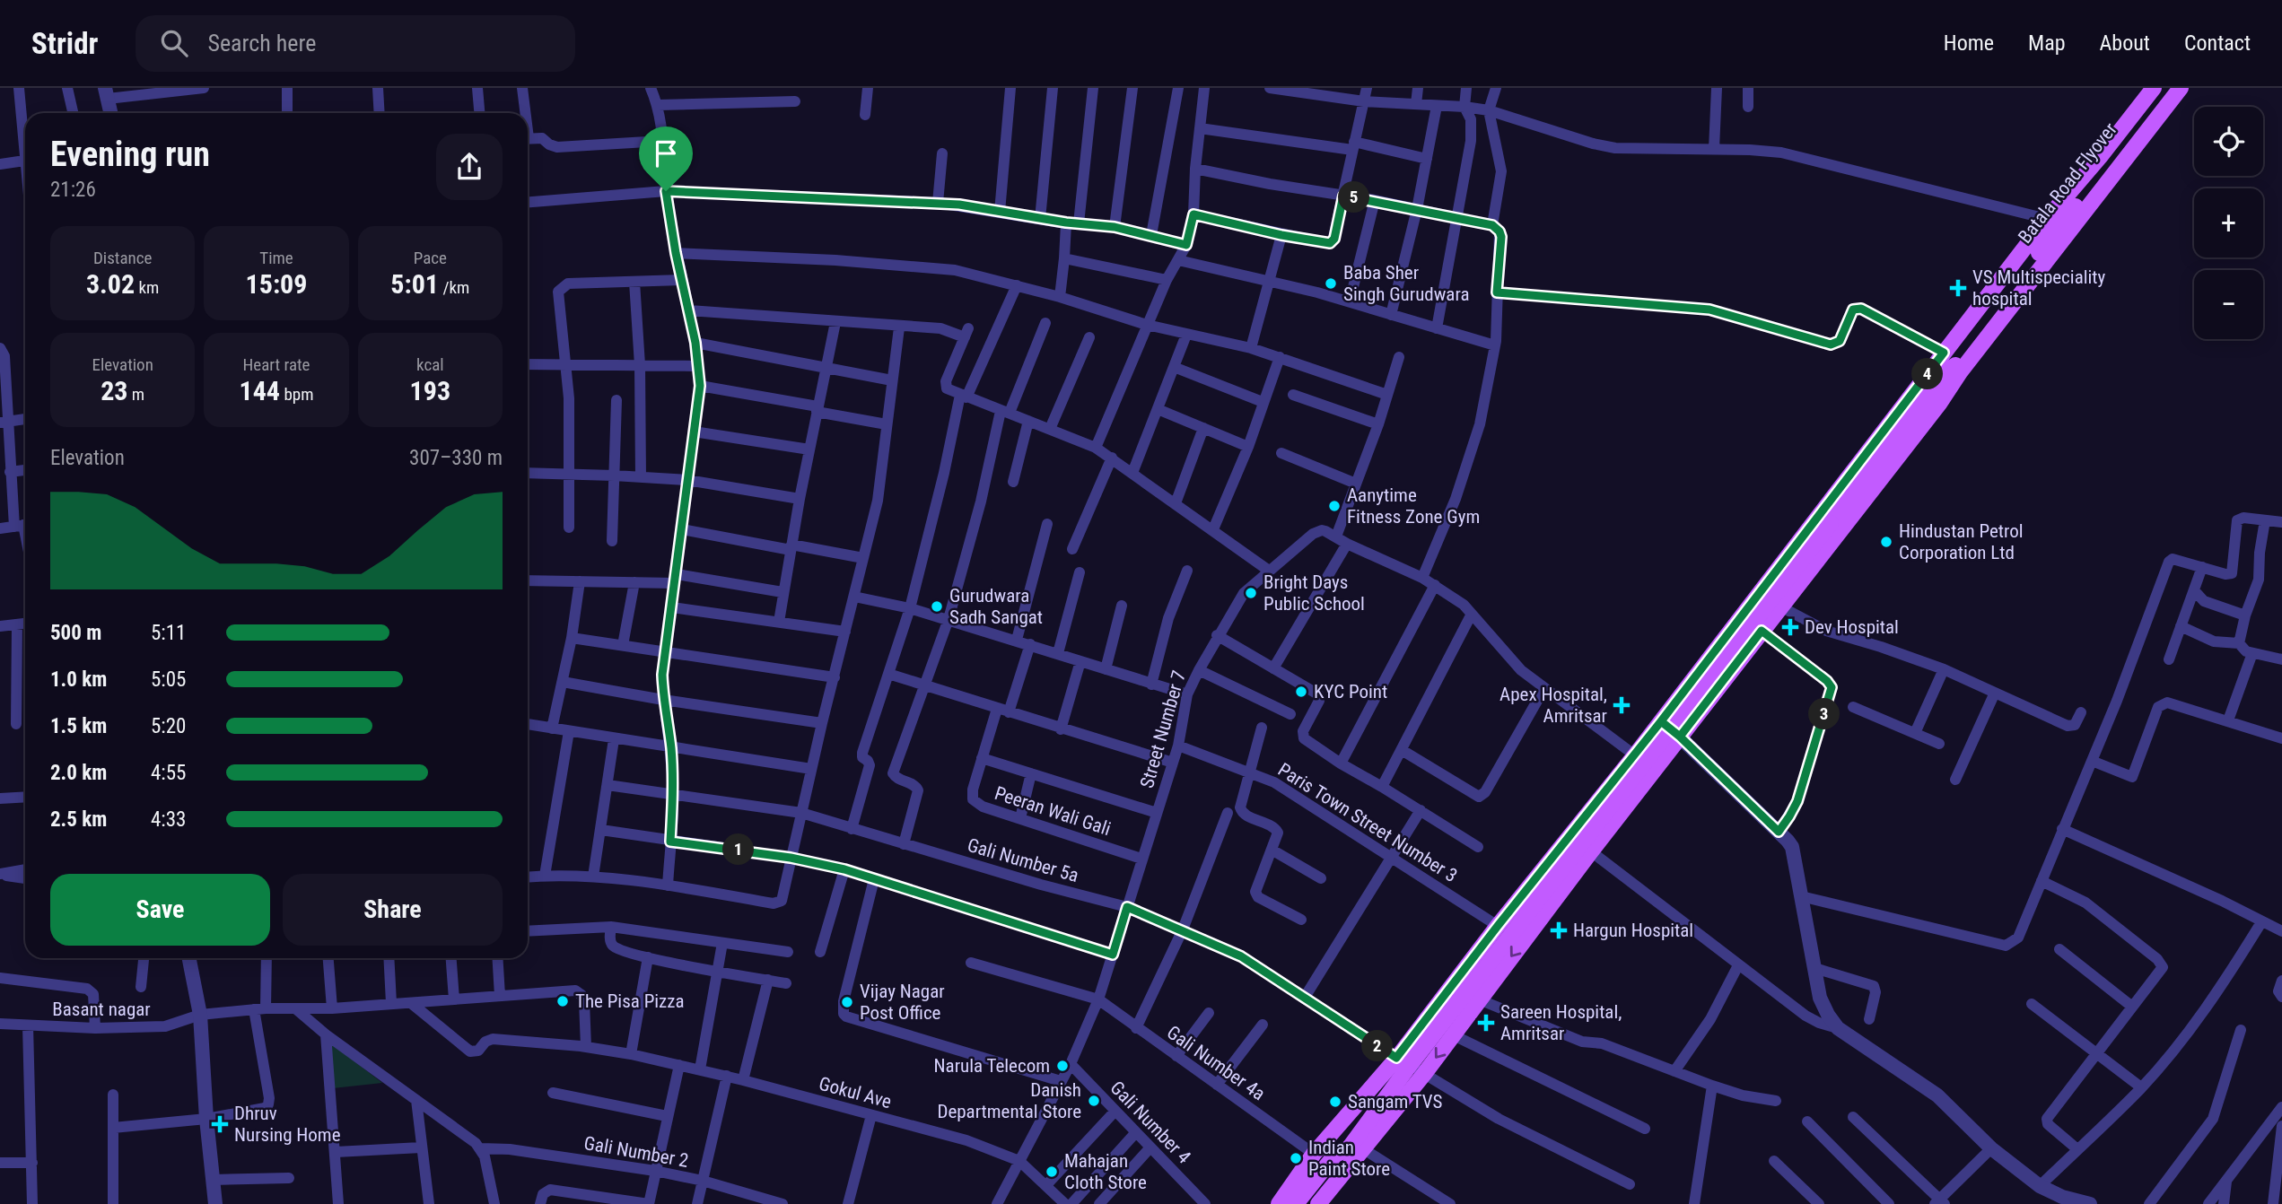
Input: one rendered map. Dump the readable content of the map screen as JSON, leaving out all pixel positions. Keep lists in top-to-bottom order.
{
  "streets": {
    "main road": ["Batala Road Flyover"],
    "street": [
      "Street Number 7",
      "Peeran Wali Gali",
      "Paris Town Street Number 3",
      "Gali Number 5a",
      "Basant nagar",
      "Gali Number 4a",
      "Gokul Ave",
      "Gali Number 4",
      "Gali Number 2"
    ]
  },
  "crossings": [
    ["Street Number 7", "Peeran Wali Gali"],
    ["Street Number 7", "Paris Town Street Number 3"],
    ["Street Number 7", "Gali Number 5a"],
    ["Street Number 7", "Gali Number 4a"],
    ["Street Number 7", "Gokul Ave"],
    ["Street Number 7", "Gali Number 4"],
    ["Basant nagar", "Gokul Ave"]
  ],
  "places": {
    "other": [
      "Baba Sher Singh Gurudwara",
      "Aanytime Fitness Zone Gym",
      "Hindustan Petrol Corporation Ltd",
      "Bright Days Public School",
      "Gurudwara Sadh Sangat",
      "KYC Point",
      "The Pisa Pizza",
      "Vijay Nagar Post Office",
      "Narula Telecom",
      "Danish Departmental Store",
      "Sangam TVS",
      "Indian Paint Store",
      "Mahajan Cloth Store"
    ],
    "health": [
      "VS Multispeciality hospital",
      "Dev Hospital",
      "Apex Hospital, Amritsar",
      "Hargun Hospital",
      "Sareen Hospital, Amritsar",
      "Dhruv Nursing Home"
    ]
  },
  "page": {
    "header": "Stridr",
    "search": "Search here",
    "nav": [
      "Home",
      "Map",
      "About",
      "Contact"
    ],
    "map_buttons": ["+", "−"],
    "heading": ["Evening run", "21:26"],
    "pins": [
      "5",
      "4",
      "3",
      "1",
      "2"
    ],
    "stats": [
      ["Distance", "3.02 km"],
      ["Time", "15:09"],
      ["Pace", "5:01 /km"],
      ["Elevation", "23 m"],
      ["Heart rate", "144 bpm"],
      ["kcal", "193"]
    ],
    "chart": ["Elevation", "307–330 m"],
    "list": [
      {
        "name": "500 m",
        "note": "5:11"
      },
      {
        "name": "1.0 km",
        "note": "5:05"
      },
      {
        "name": "1.5 km",
        "note": "5:20"
      },
      {
        "name": "2.0 km",
        "note": "4:55"
      },
      {
        "name": "2.5 km",
        "note": "4:33"
      }
    ],
    "buttons": ["Save", "Share"]
  }
}
